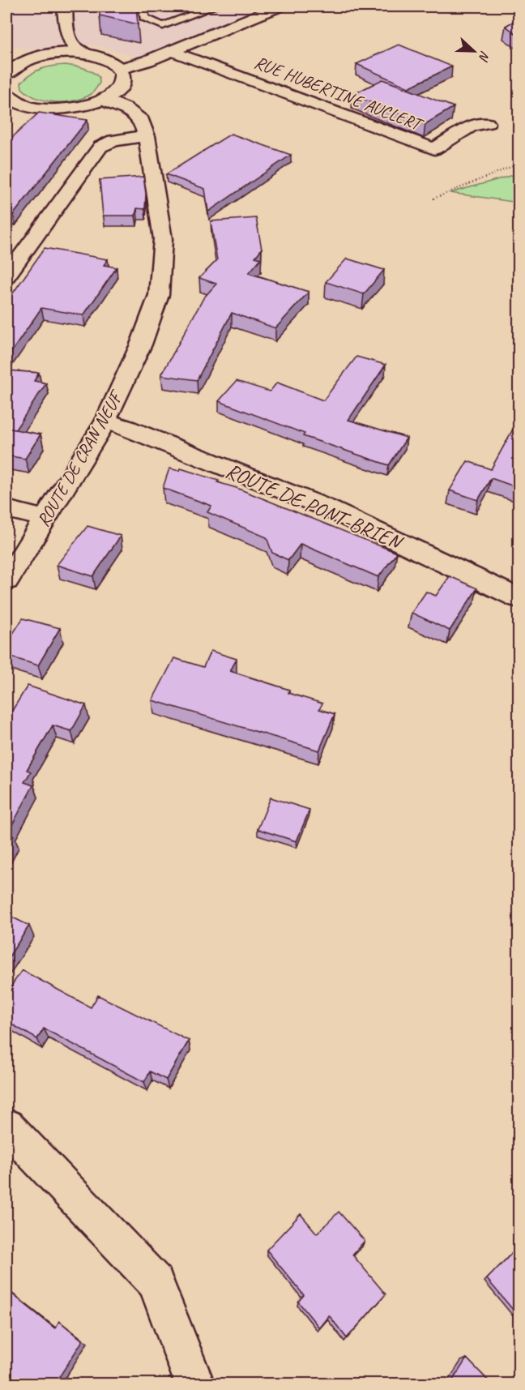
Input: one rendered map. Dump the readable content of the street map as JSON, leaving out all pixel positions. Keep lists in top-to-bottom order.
{
  "streets": {
    "street": ["RUE HUBERTINE AUCLERT", "ROUTE DE CRAN NEUF", "ROUTE DE PONT-BRIEN"]
  },
  "crossings": [
    ["ROUTE DE CRAN NEUF", "ROUTE DE PONT-BRIEN"]
  ],
  "north": "right"
}
